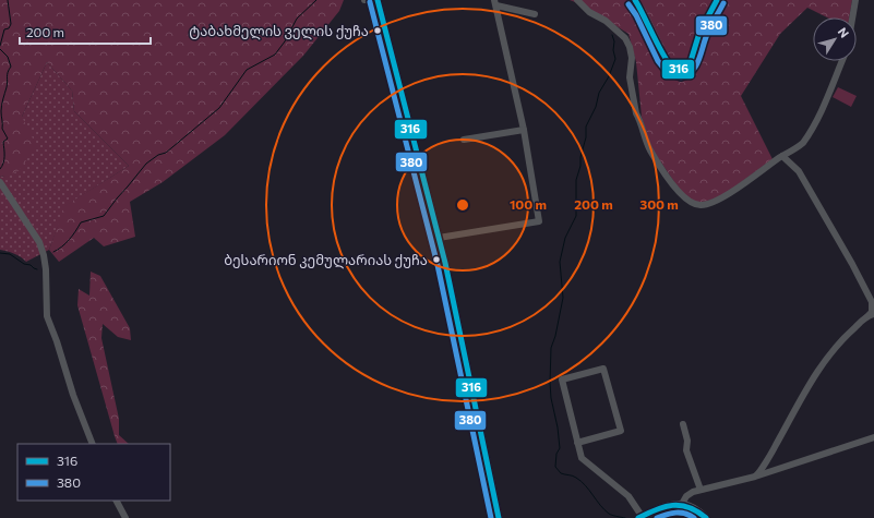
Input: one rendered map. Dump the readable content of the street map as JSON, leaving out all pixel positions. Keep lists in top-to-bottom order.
{
  "places": ["ტაბახმელის ველის ქუჩა", "ბესარიონ კემულარიას ქუჩა"],
  "lines": ["transit line 316", "transit line 380"],
  "legend": ["316", "380"],
  "scale_bar": "200 m",
  "north": "top right",
  "rings": ["100 m", "200 m", "300 m"]
}
